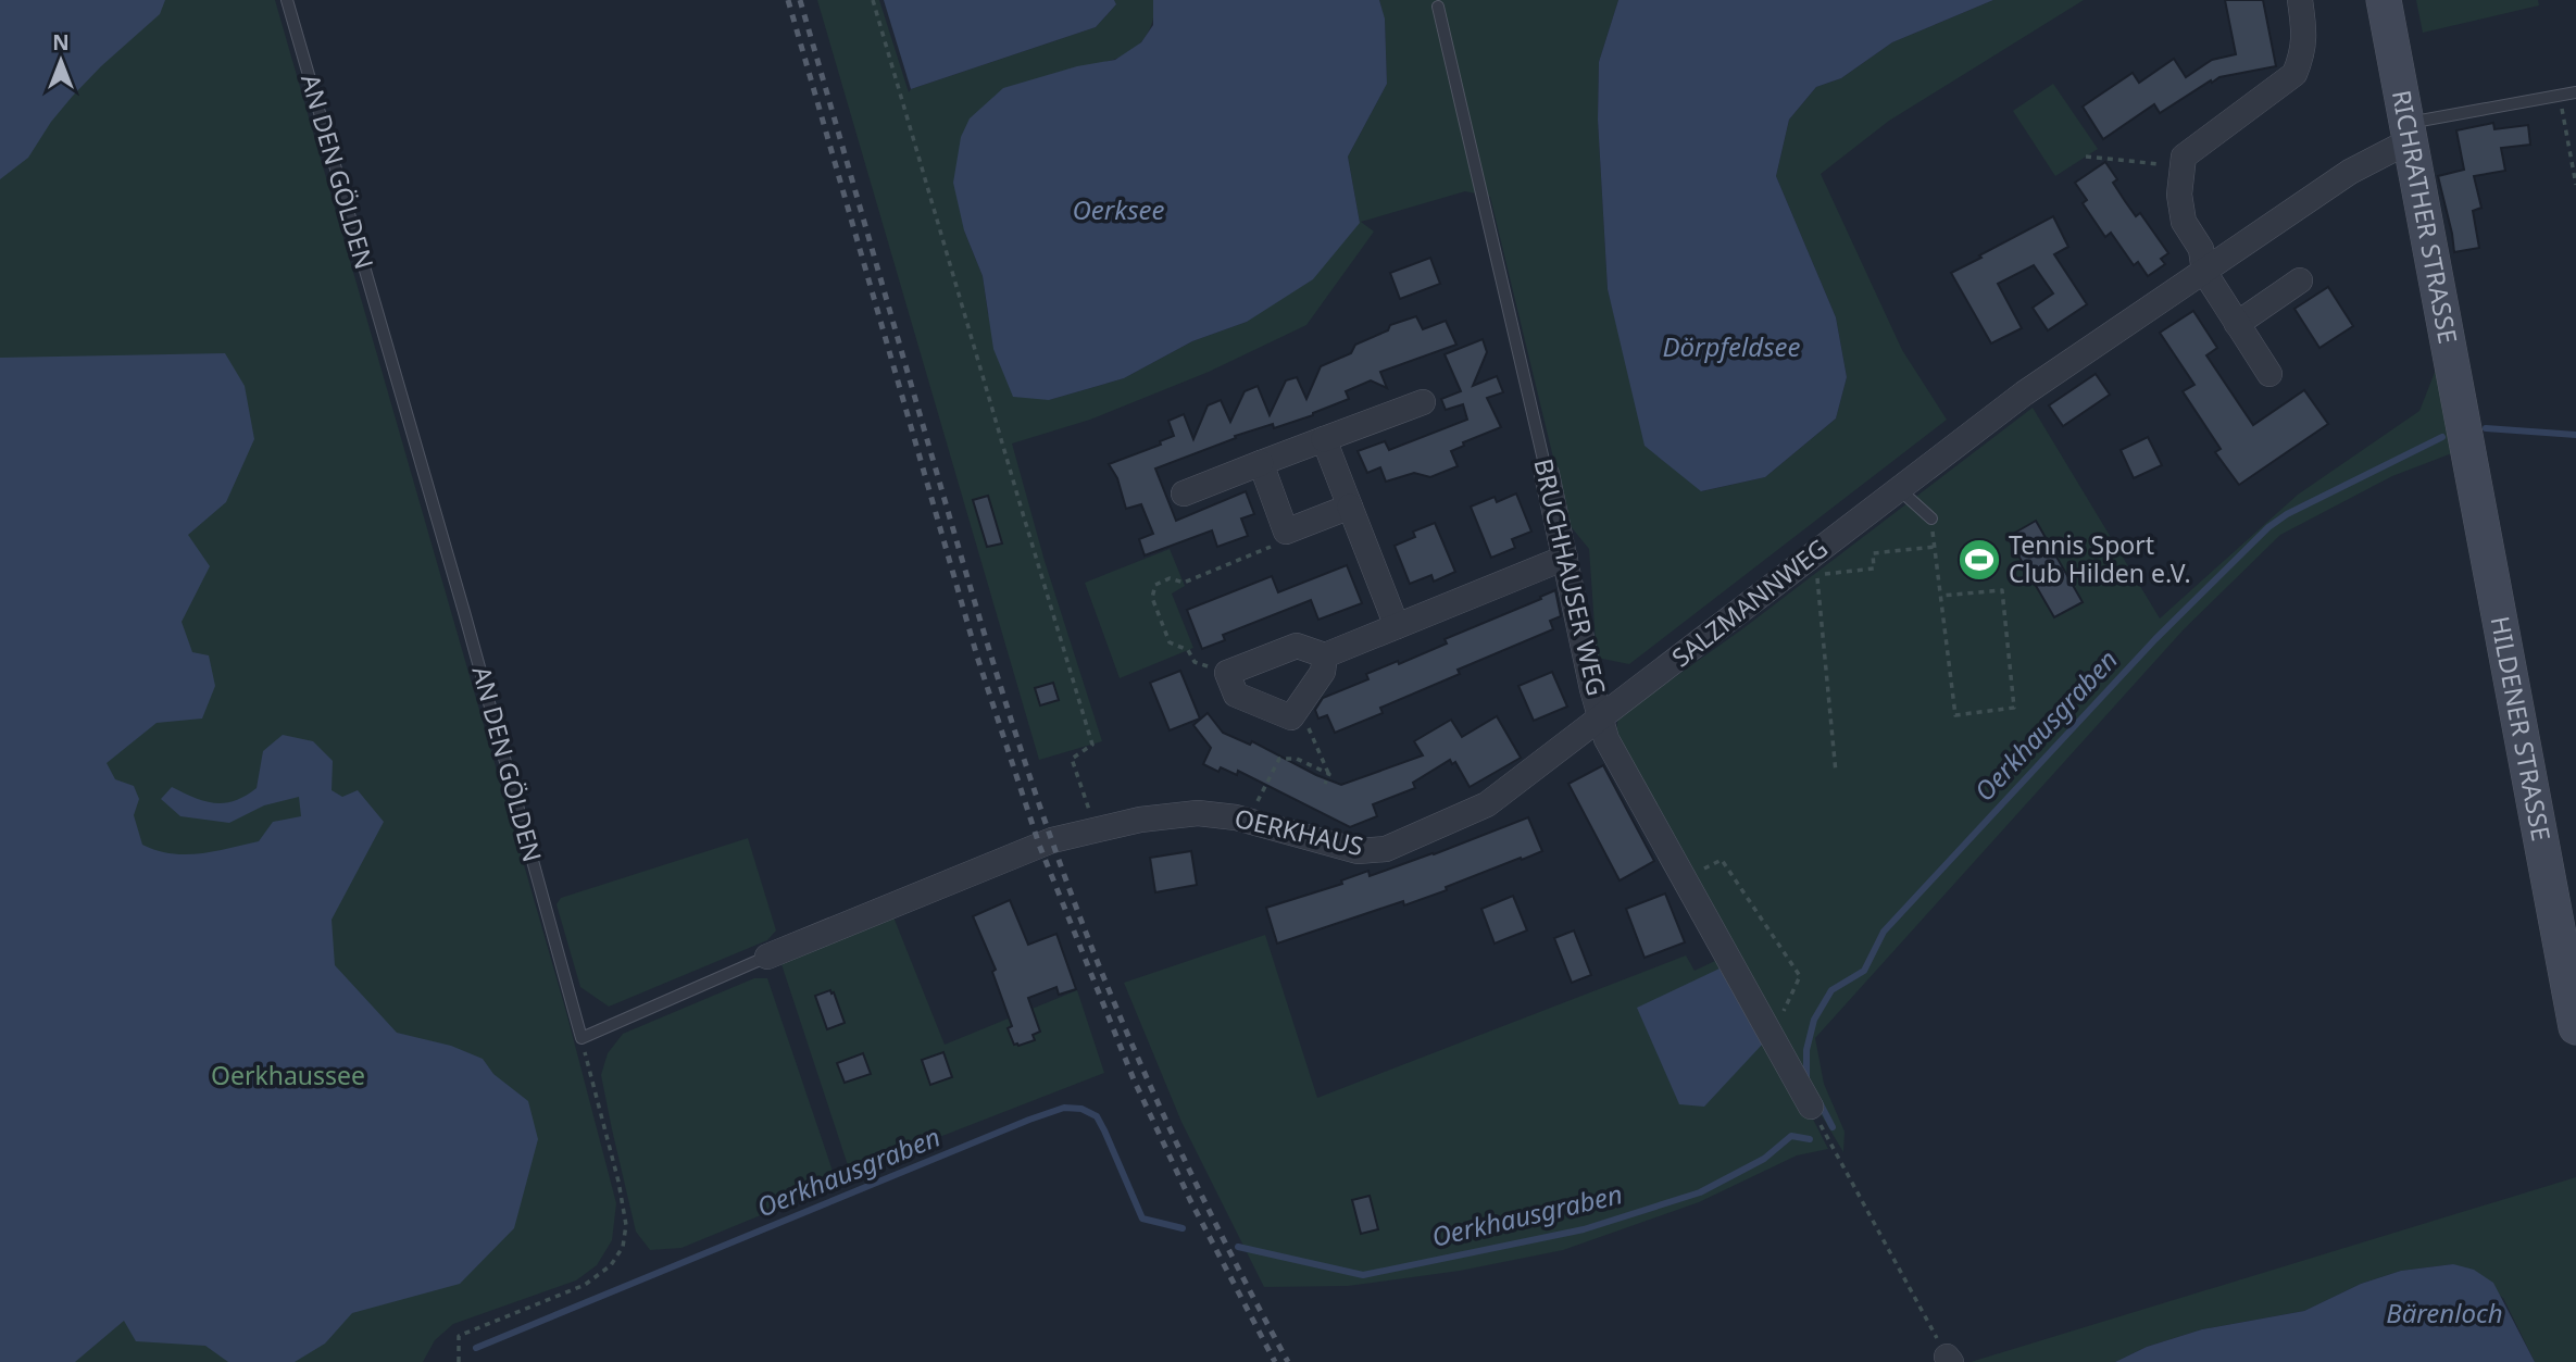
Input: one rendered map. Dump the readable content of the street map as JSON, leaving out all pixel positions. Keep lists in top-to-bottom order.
{
  "streets": {
    "main road": ["RICHRATHER STRASSE", "HILDENER STRASSE"],
    "street": ["BRUCHHAUSER WEG", "SALZMANNWEG", "OERKHAUS"],
    "lane": ["AN DEN GÖLDEN"]
  },
  "crossings": [
    ["RICHRATHER STRASSE", "SALZMANNWEG"],
    ["RICHRATHER STRASSE", "HILDENER STRASSE"],
    ["BRUCHHAUSER WEG", "SALZMANNWEG"],
    ["BRUCHHAUSER WEG", "OERKHAUS"],
    ["SALZMANNWEG", "OERKHAUS"]
  ],
  "water": [
    "Oerksee",
    "Dörpfeldsee",
    "Oerkhausgraben",
    "Bärenloch"
  ],
  "parks": ["Oerkhaussee"],
  "places": {
    "sports": ["Tennis Sport Club Hilden e.V."]
  },
  "north": "top"
}
